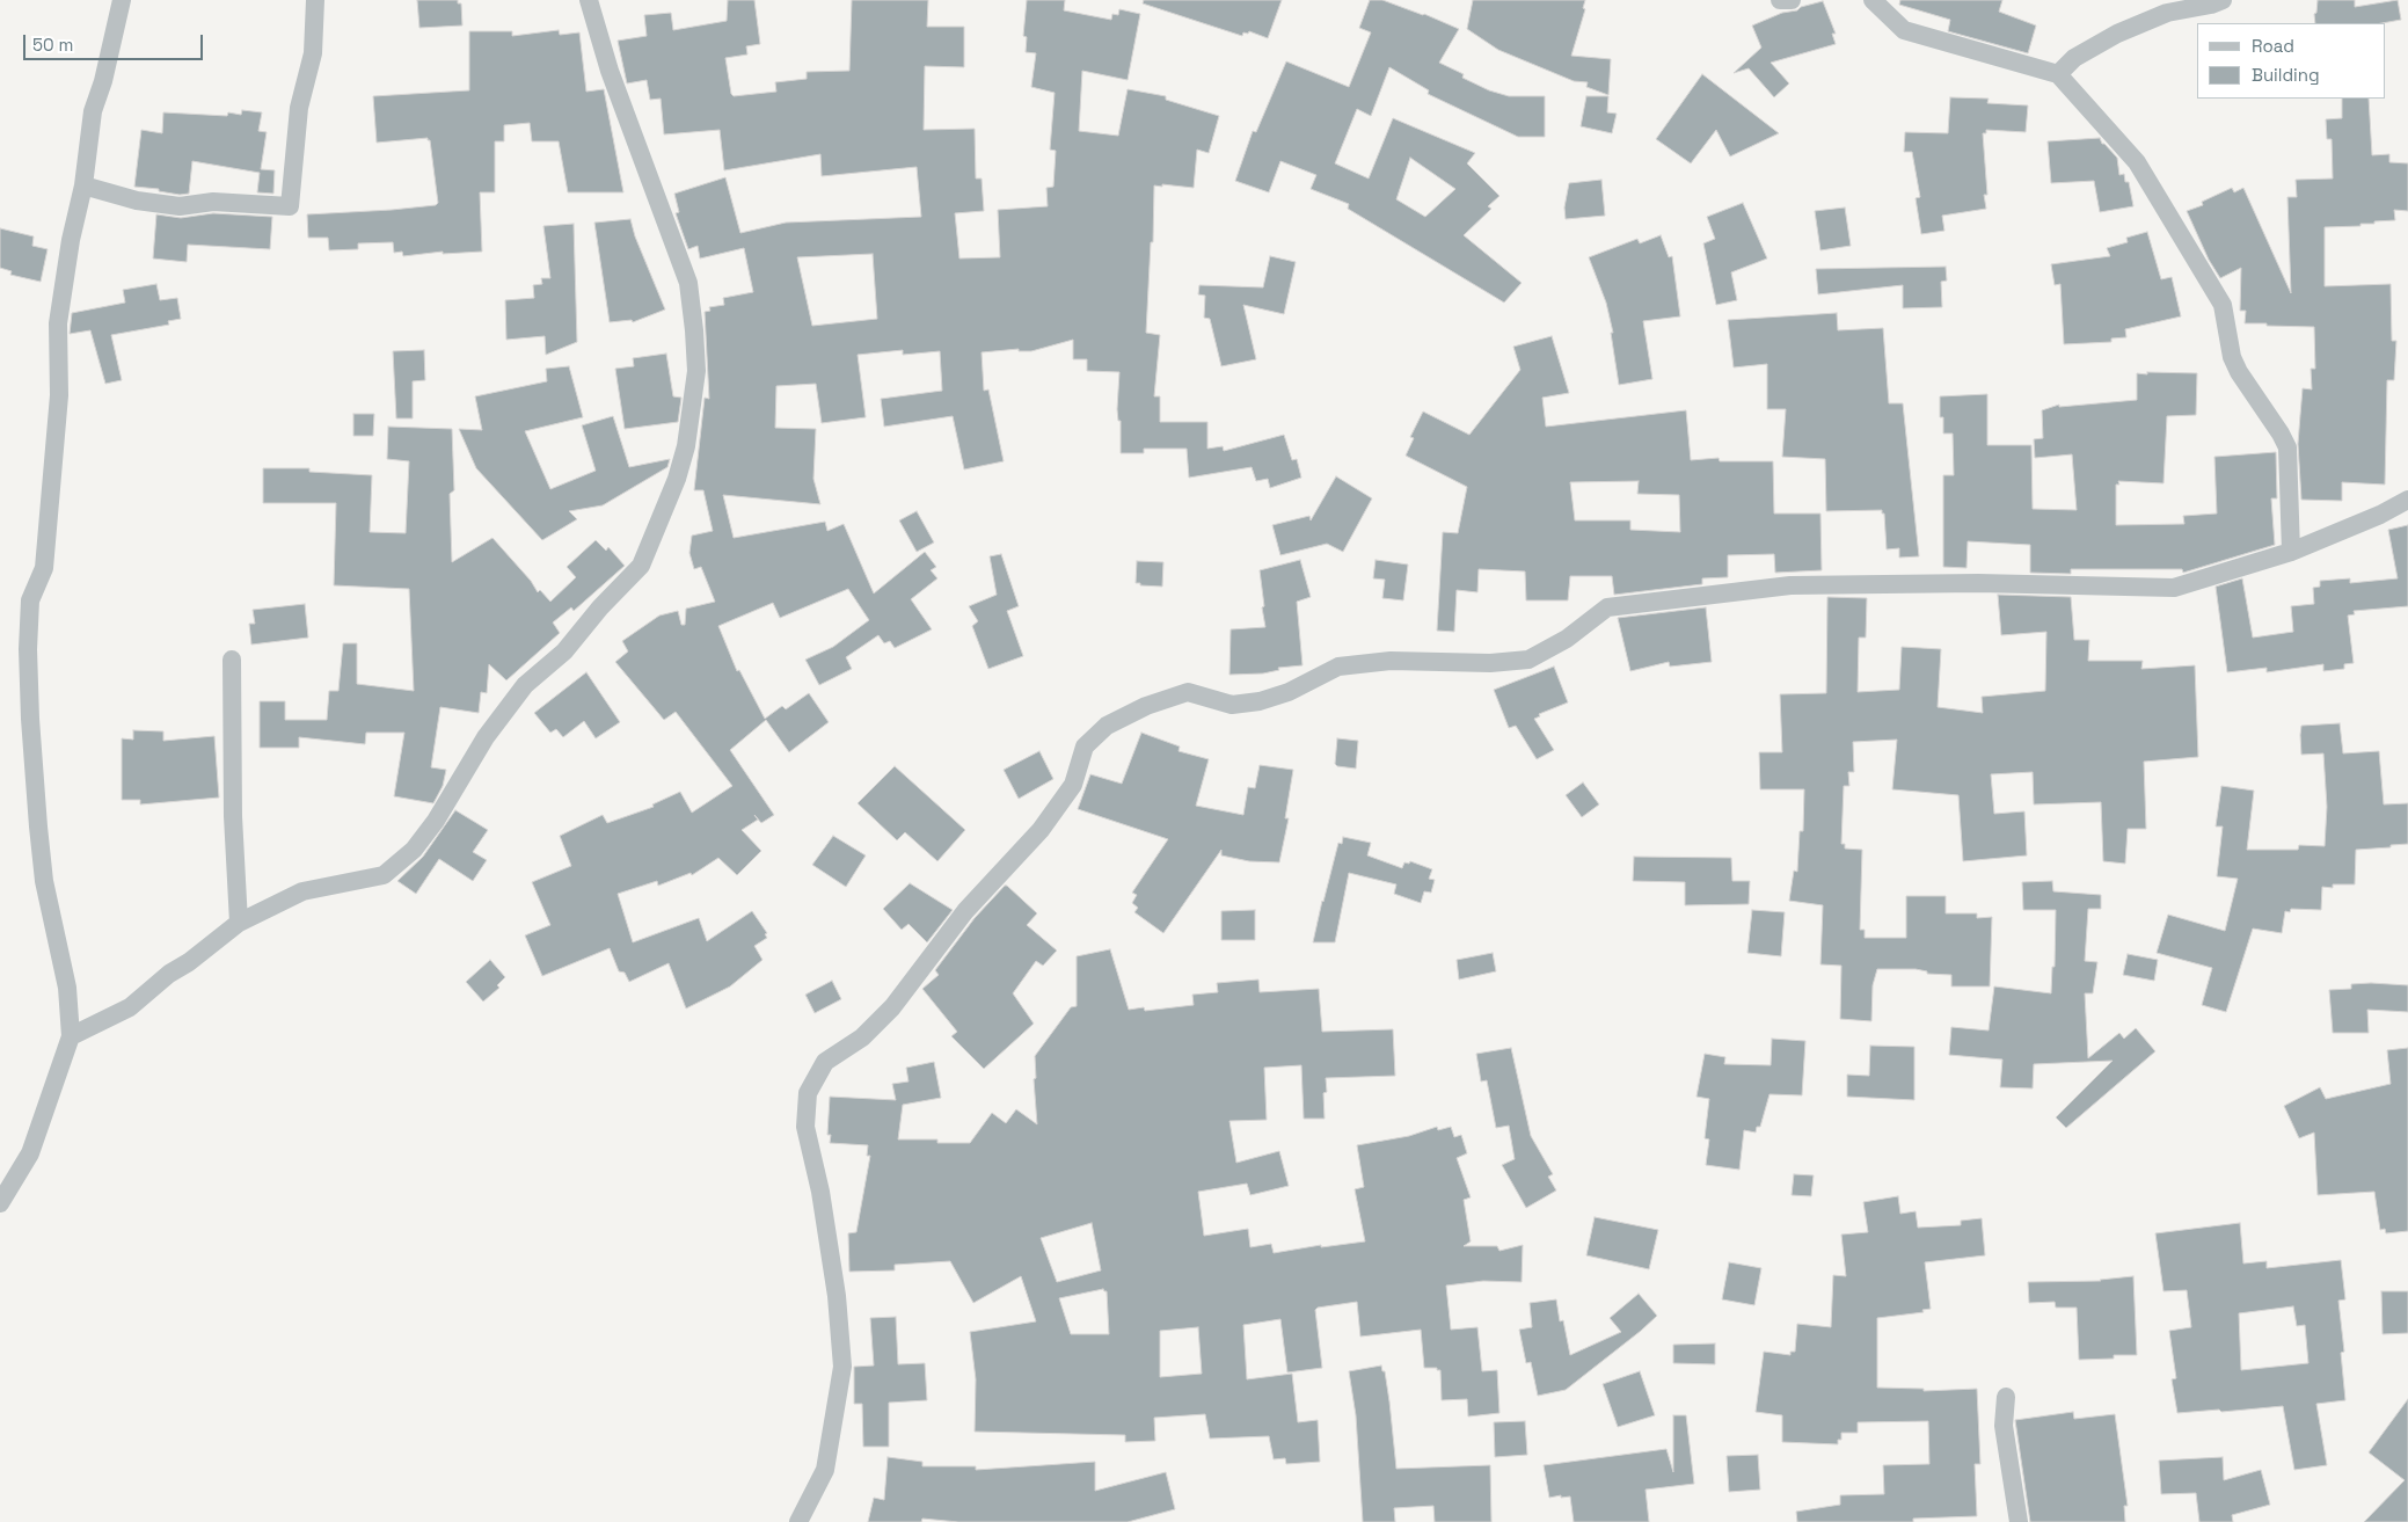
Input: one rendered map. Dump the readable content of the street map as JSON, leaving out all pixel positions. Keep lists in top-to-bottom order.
{
  "legend": ["Road", "Building"],
  "scale_bar": "50 m"
}
